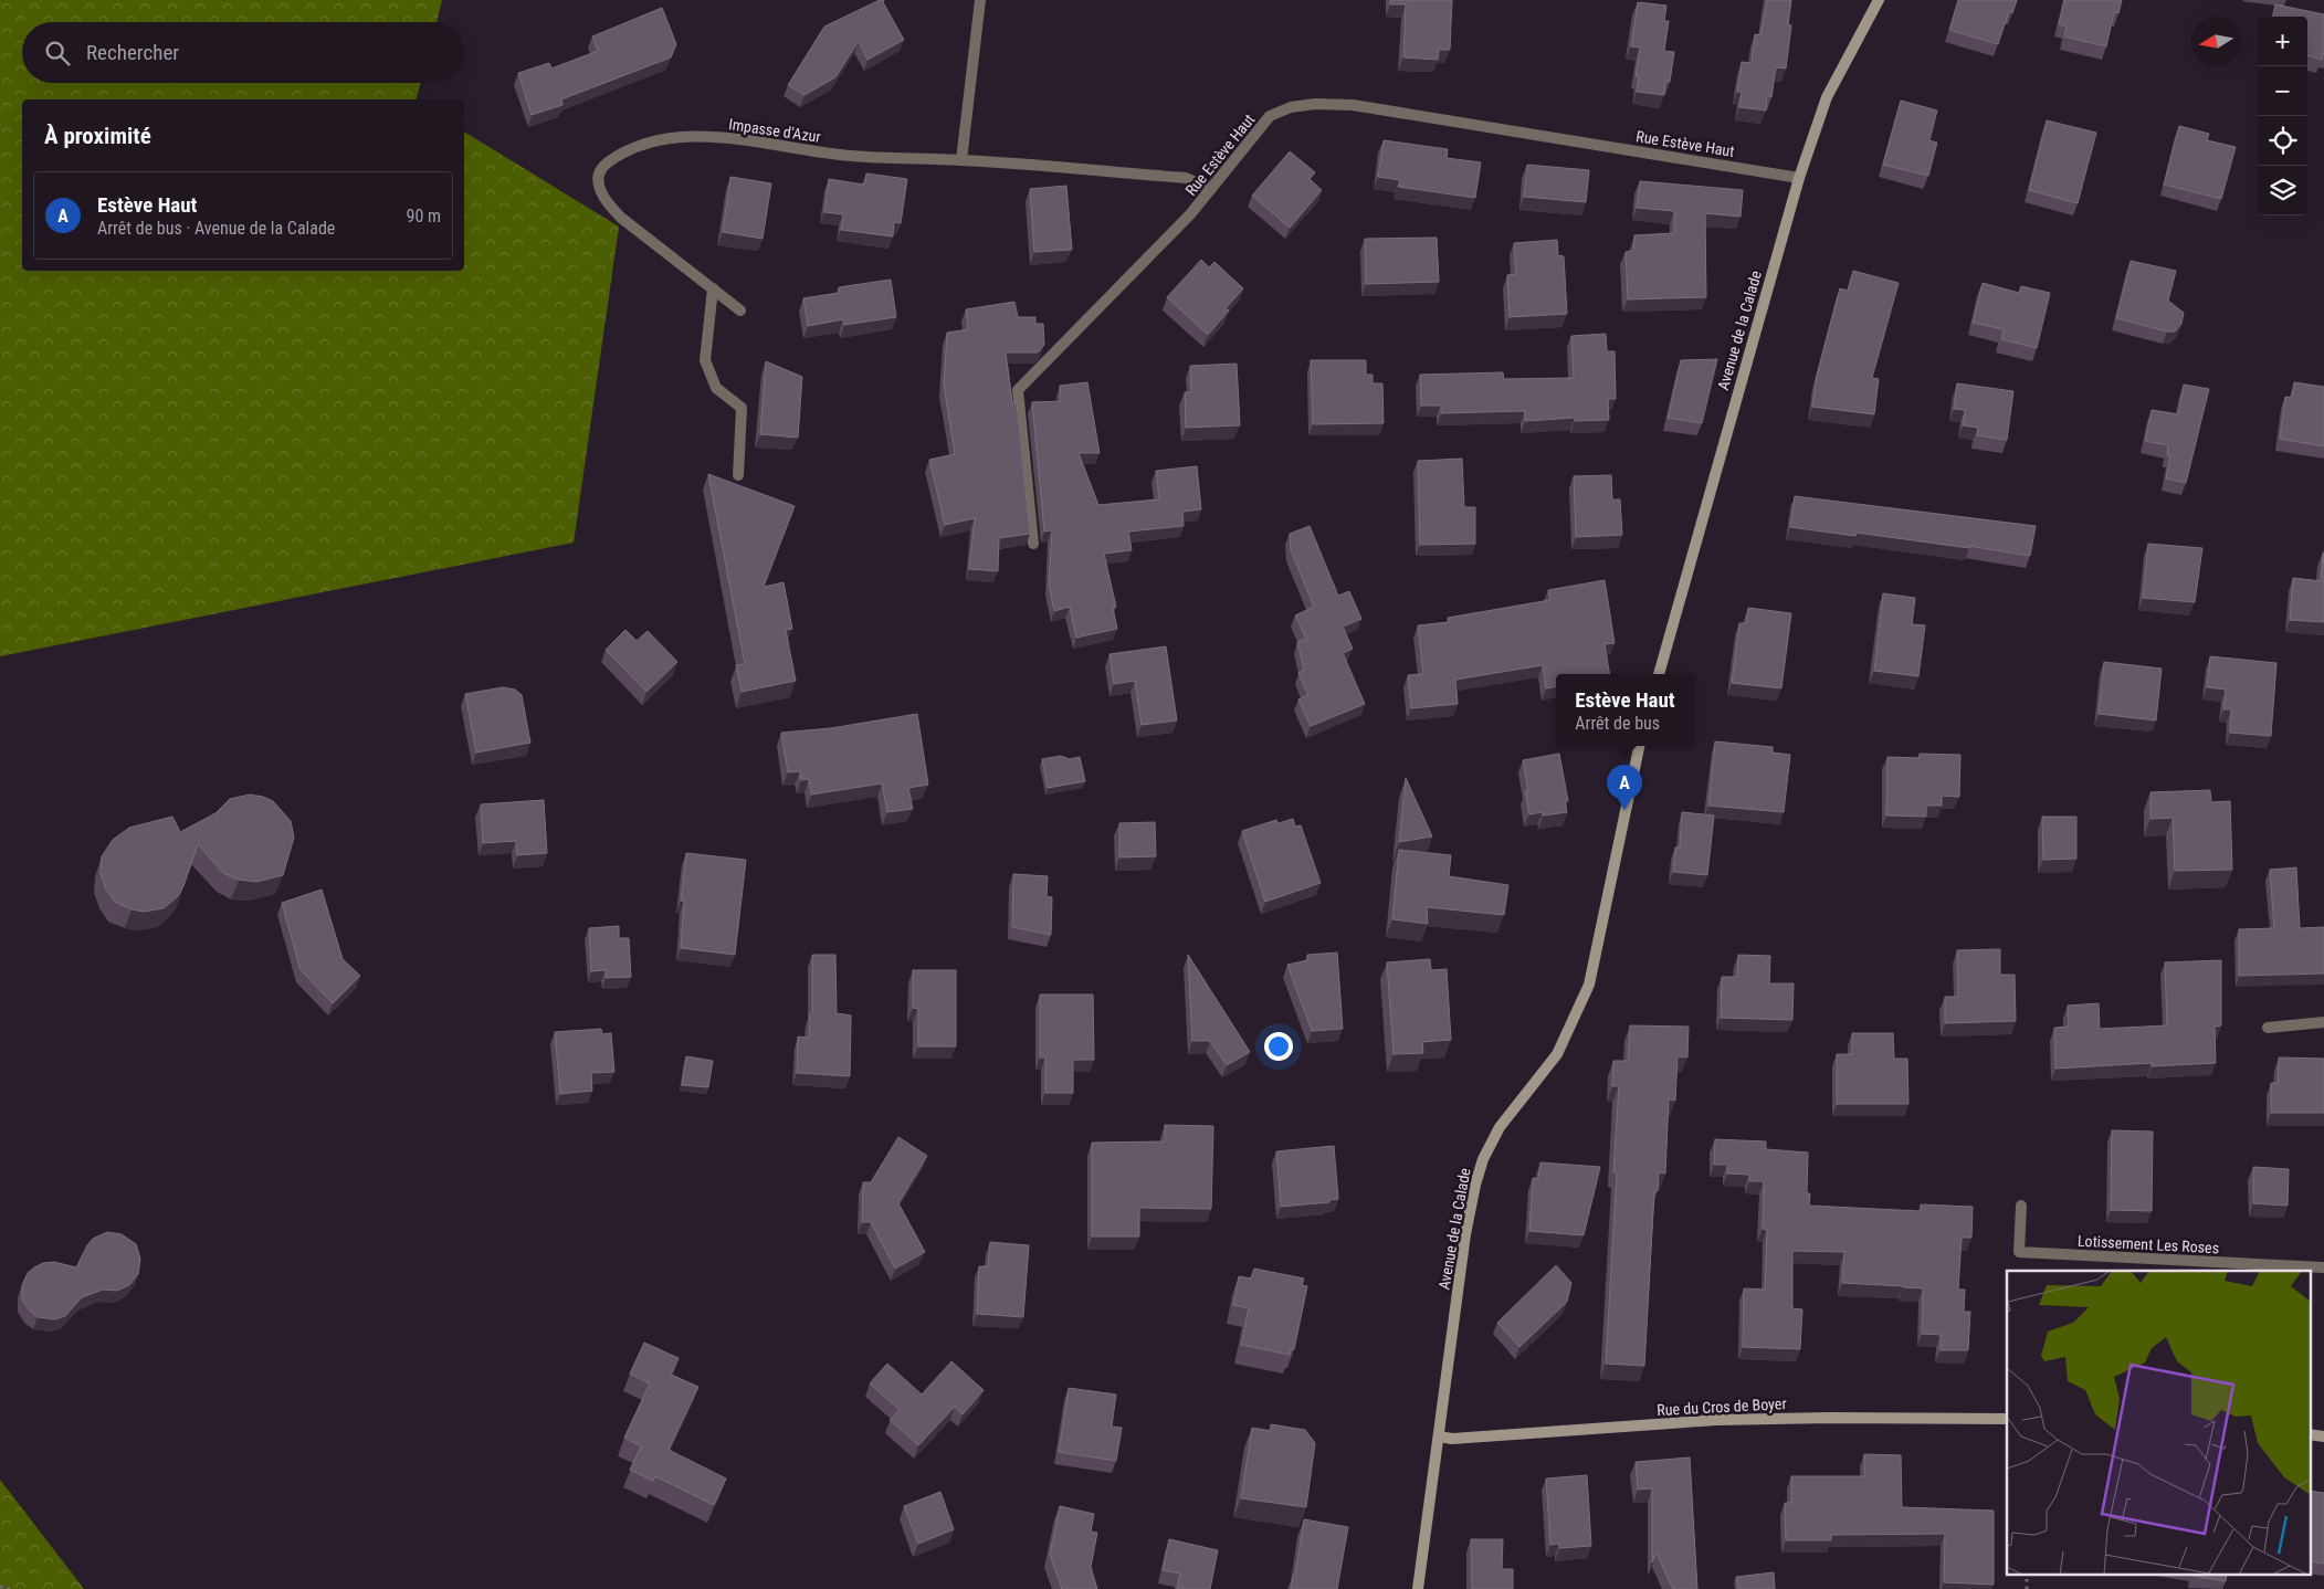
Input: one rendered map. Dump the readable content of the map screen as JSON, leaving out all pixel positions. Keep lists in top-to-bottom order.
{
  "streets": {
    "street": [
      "Impasse d'Azur",
      "Rue Estève Haut",
      "Avenue de la Calade",
      "Lotissement Les Roses",
      "Rue du Cros de Boyer"
    ]
  },
  "crossings": [
    ["Impasse d'Azur", "Rue Estève Haut"],
    ["Rue Estève Haut", "Avenue de la Calade"],
    ["Avenue de la Calade", "Rue du Cros de Boyer"]
  ],
  "north": "left",
  "page": {
    "map_buttons": ["+", "−"],
    "search": "Rechercher",
    "heading": "À proximité",
    "list": [
      {
        "mark": "A",
        "name": "Estève Haut",
        "note": "Arrêt de bus · Avenue de la Calade",
        "value": "90 m"
      }
    ],
    "popup": ["Estève Haut", "Arrêt de bus"],
    "pins": "A"
  }
}
